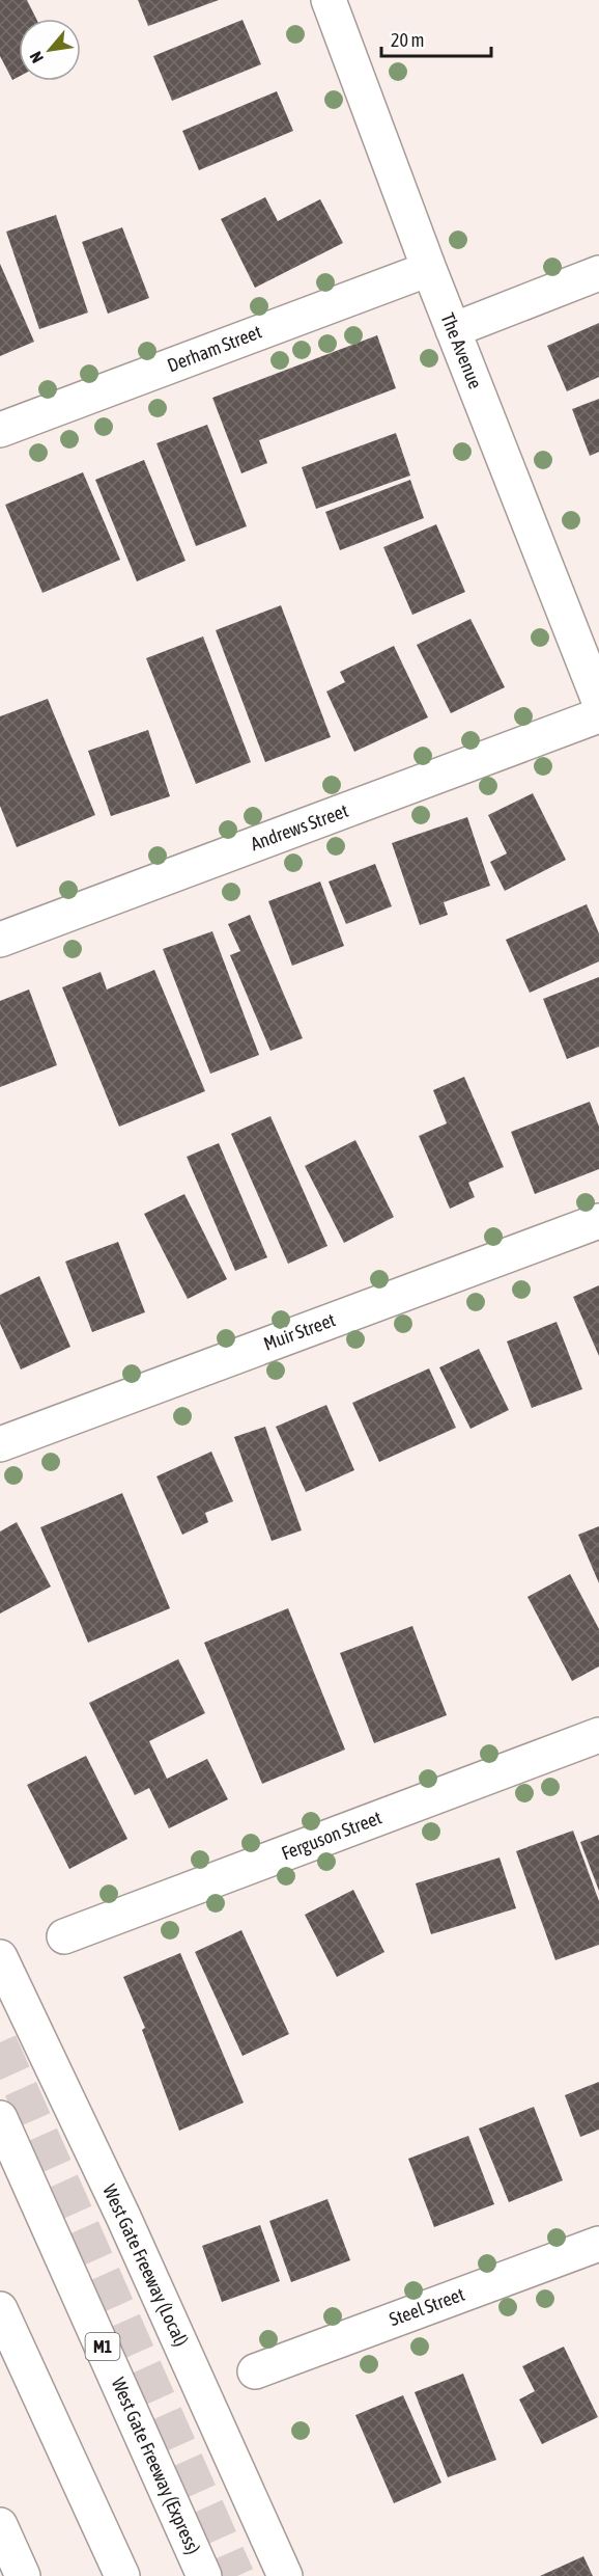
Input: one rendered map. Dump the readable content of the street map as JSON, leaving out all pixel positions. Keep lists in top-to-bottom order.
{
  "streets": {
    "main road": [
      "Derham Street",
      "The Avenue",
      "Andrews Street",
      "Muir Street",
      "Ferguson Street",
      "West Gate Freeway (Local)",
      "Steel Street",
      "M1",
      "West Gate Freeway (Express)"
    ]
  },
  "crossings": [
    ["Derham Street", "The Avenue"]
  ],
  "scale_bar": "20 m",
  "north": "bottom left"
}
